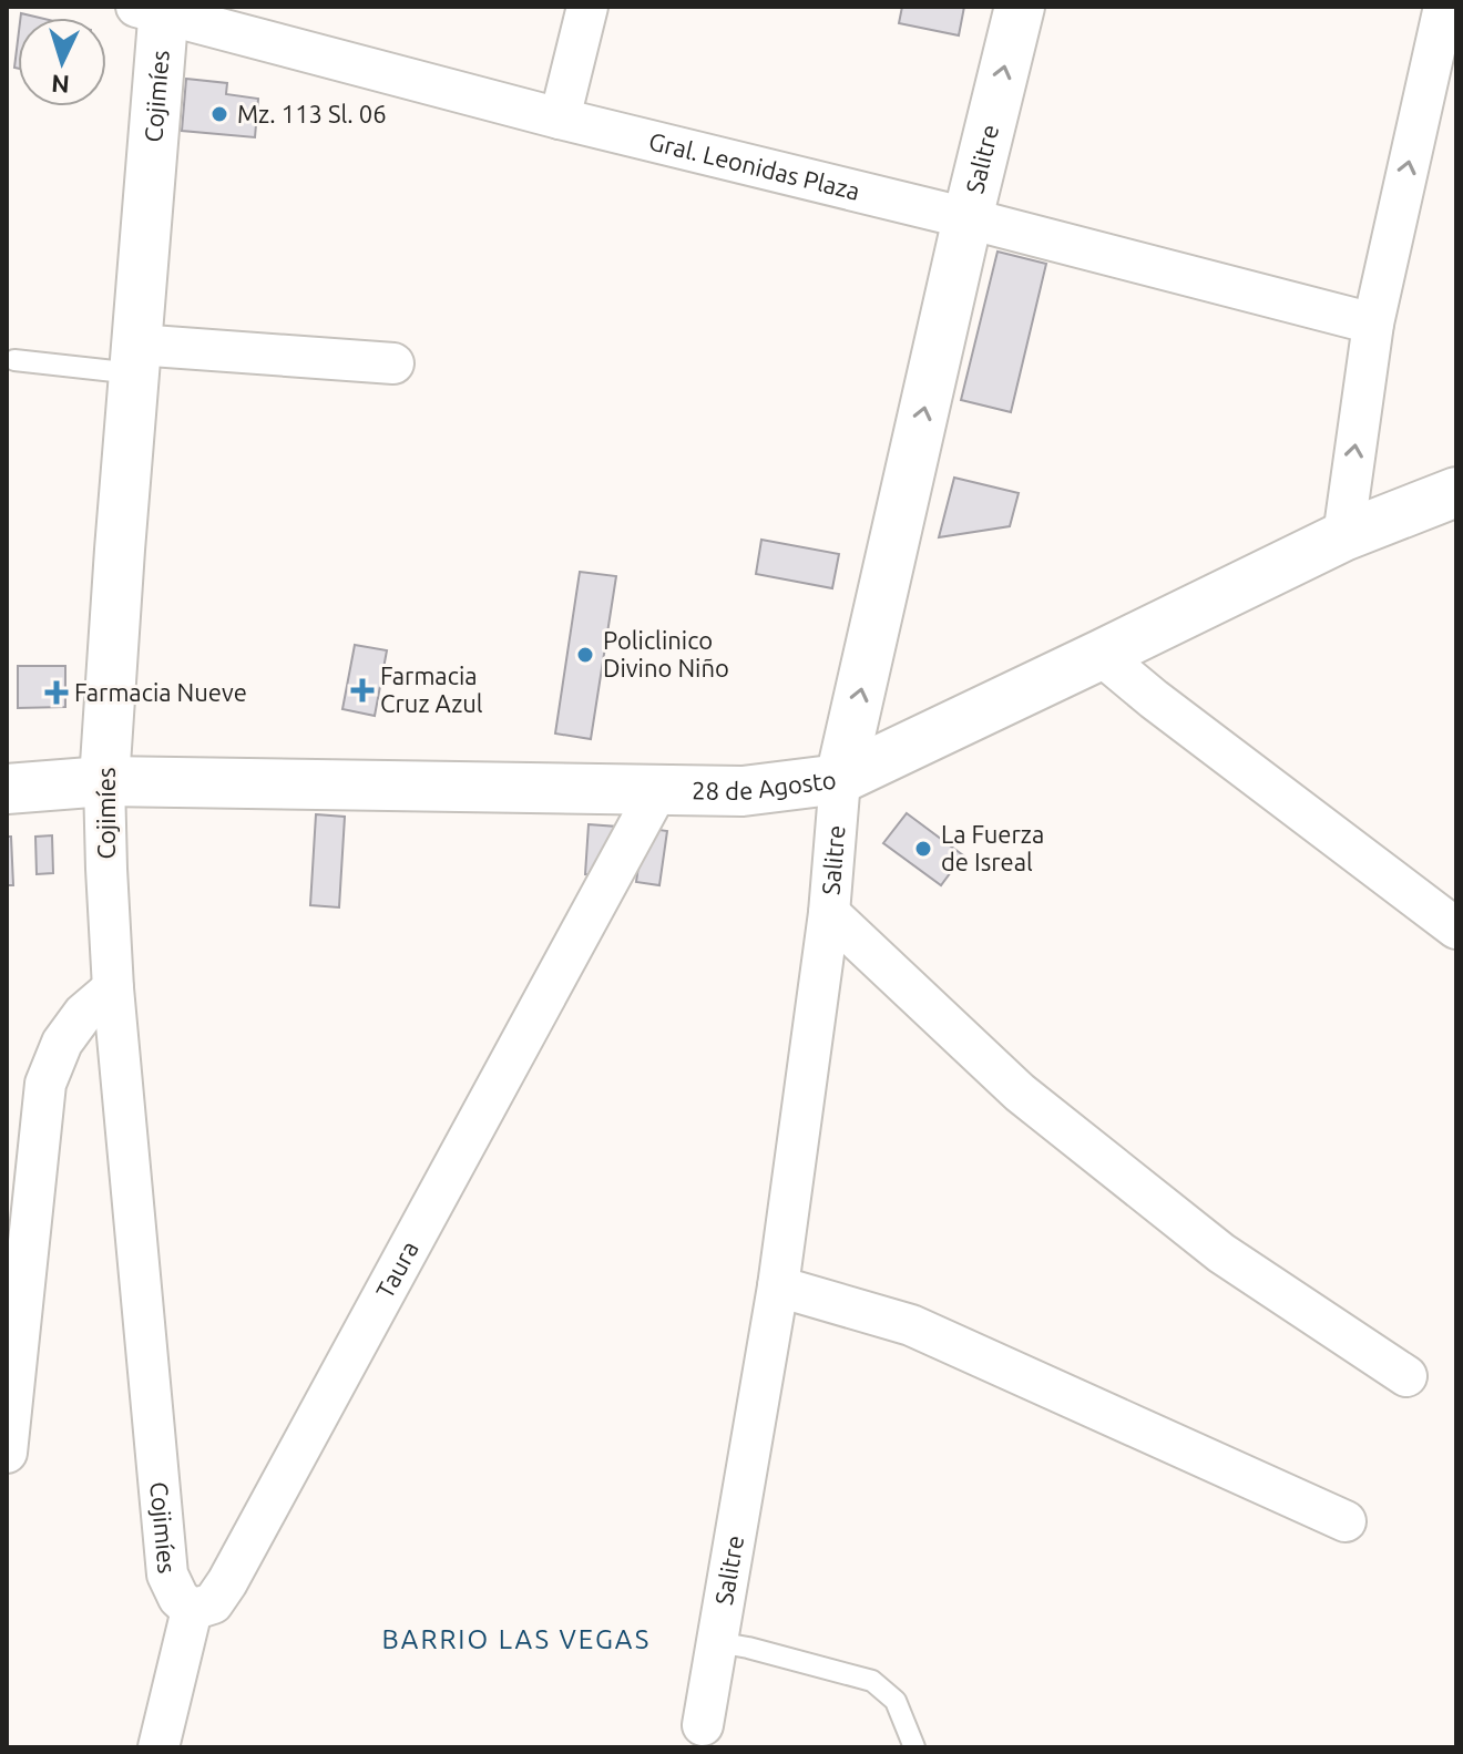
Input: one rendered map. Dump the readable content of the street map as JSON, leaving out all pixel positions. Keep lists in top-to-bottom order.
{
  "streets": {
    "street": [
      "Cojimíes",
      "Salitre",
      "Gral. Leonidas Plaza",
      "28 de Agosto",
      "Taura"
    ]
  },
  "crossings": [
    ["Cojimíes", "Gral. Leonidas Plaza"],
    ["Cojimíes", "28 de Agosto"],
    ["Cojimíes", "Taura"],
    ["Salitre", "Gral. Leonidas Plaza"],
    ["Salitre", "28 de Agosto"],
    ["28 de Agosto", "Taura"]
  ],
  "districts": ["BARRIO LAS VEGAS"],
  "places": {
    "other": ["Mz. 113 Sl. 06", "Policlinico Divino Niño", "La Fuerza de Isreal"],
    "health": ["Farmacia Cruz Azul", "Farmacia Nueve"]
  },
  "north": "bottom"
}
